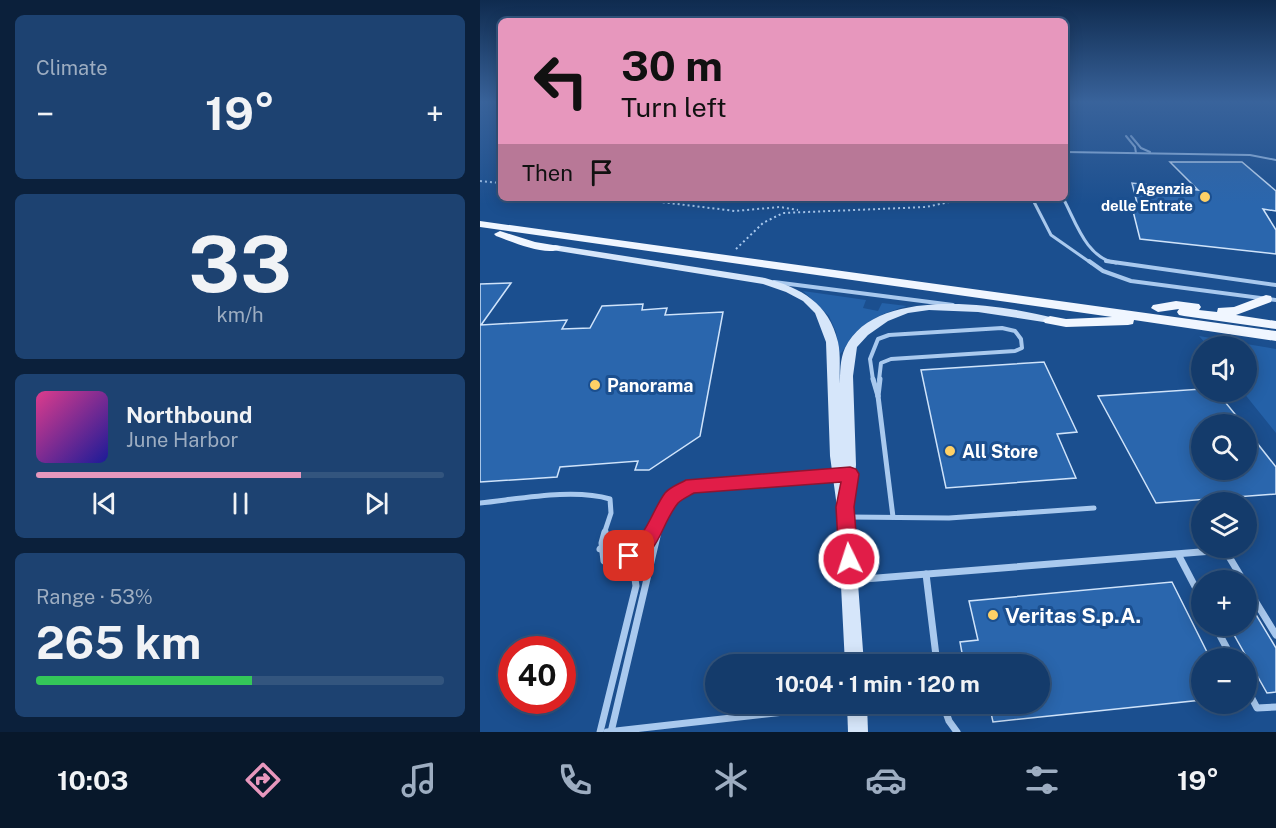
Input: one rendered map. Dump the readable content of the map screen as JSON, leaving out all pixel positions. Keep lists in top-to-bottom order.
{
  "places": [
    "Agenzia delle Entrate",
    "Panorama",
    "All Store",
    "Veritas S.p.A."
  ],
  "page": {
    "tile": [
      "Climate",
      ["33", "km/h"],
      ["Range · 53%", "265 km"]
    ],
    "turn": ["30 m", "Turn left"],
    "heat": ["−", "19°", "+"],
    "then": "Then",
    "map_buttons": ["+", "−"],
    "song": ["Northbound", "June Harbor"],
    "limit": "40",
    "trip": "10:04 · 1 min · 120 m",
    "tabs": ["10:03", "19°"]
  }
}
